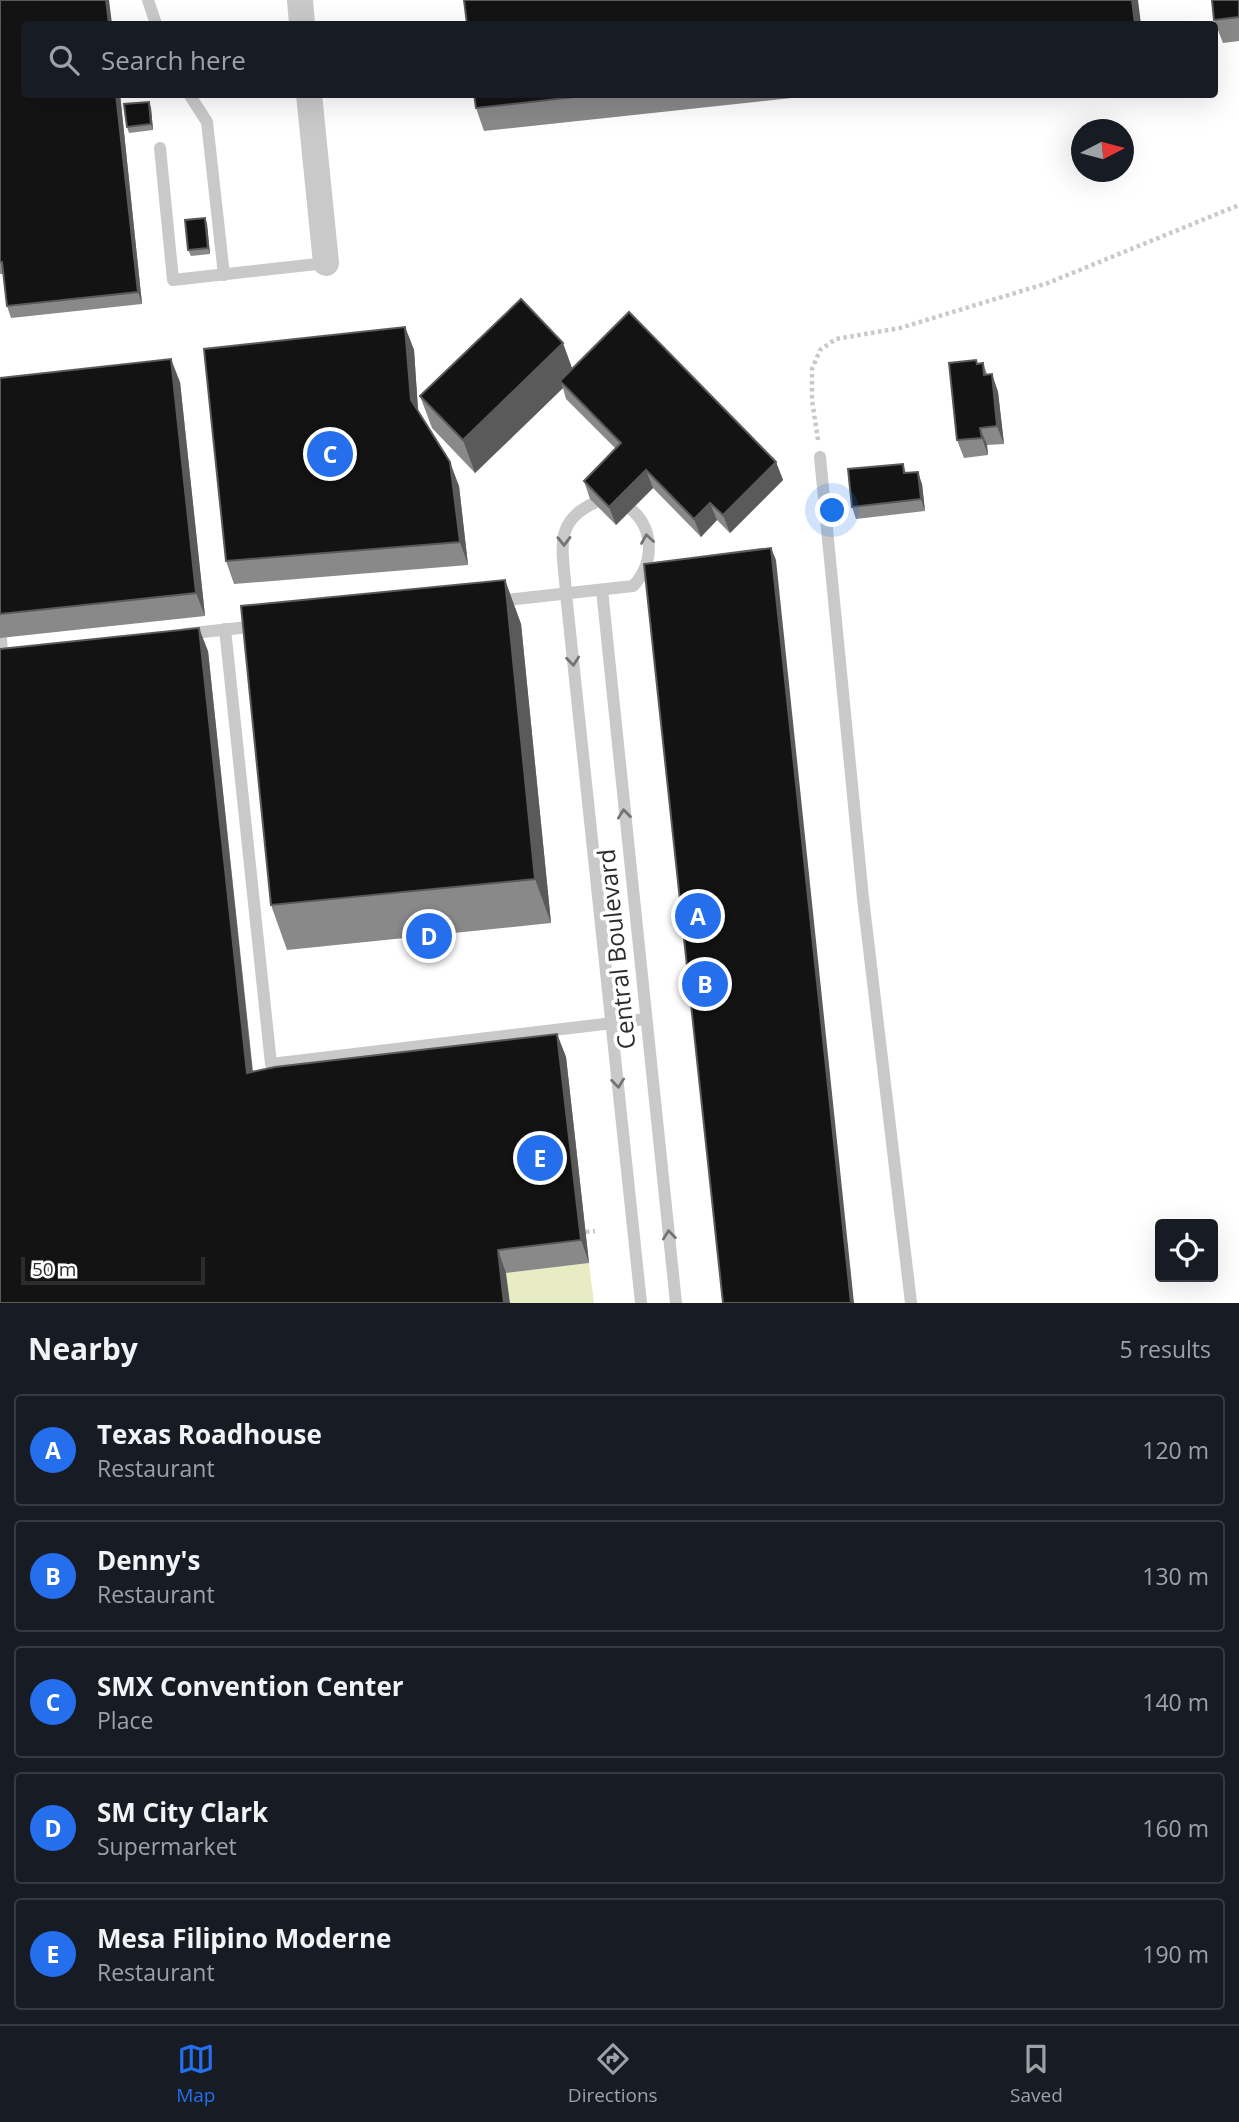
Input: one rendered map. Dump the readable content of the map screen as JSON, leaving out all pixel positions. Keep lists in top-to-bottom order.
{
  "streets": {
    "lane": ["Central Boulevard"]
  },
  "scale_bar": "50 m",
  "north": "right",
  "page": {
    "search": "Search here",
    "pins": [
      "C",
      "A",
      "D",
      "B",
      "E"
    ],
    "scale": "50 m",
    "heading": ["Nearby", "5 results"],
    "list": [
      {
        "mark": "A",
        "name": "Texas Roadhouse",
        "note": "Restaurant",
        "value": "120 m"
      },
      {
        "mark": "B",
        "name": "Denny's",
        "note": "Restaurant",
        "value": "130 m"
      },
      {
        "mark": "C",
        "name": "SMX Convention Center",
        "note": "Place",
        "value": "140 m"
      },
      {
        "mark": "D",
        "name": "SM City Clark",
        "note": "Supermarket",
        "value": "160 m"
      },
      {
        "mark": "E",
        "name": "Mesa Filipino Moderne",
        "note": "Restaurant",
        "value": "190 m"
      }
    ],
    "nav": ["Map", "Directions", "Saved"]
  }
}
